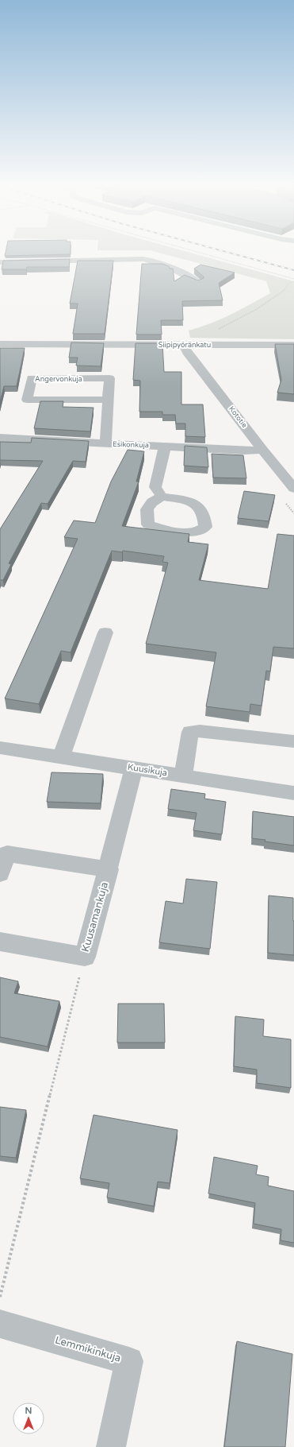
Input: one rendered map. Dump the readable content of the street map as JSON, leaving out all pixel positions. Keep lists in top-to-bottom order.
{
  "streets": {
    "street": [
      "Siipipyöränkatu",
      "Angervonkuja",
      "Kototie",
      "Esikonkuja",
      "Kuusikuja",
      "Kuusamankuja",
      "Lemmikinkuja"
    ]
  },
  "crossings": [
    ["Siipipyöränkatu", "Kototie"],
    ["Angervonkuja", "Esikonkuja"],
    ["Kototie", "Esikonkuja"],
    ["Kuusikuja", "Kuusamankuja"]
  ],
  "north": "top"
}
